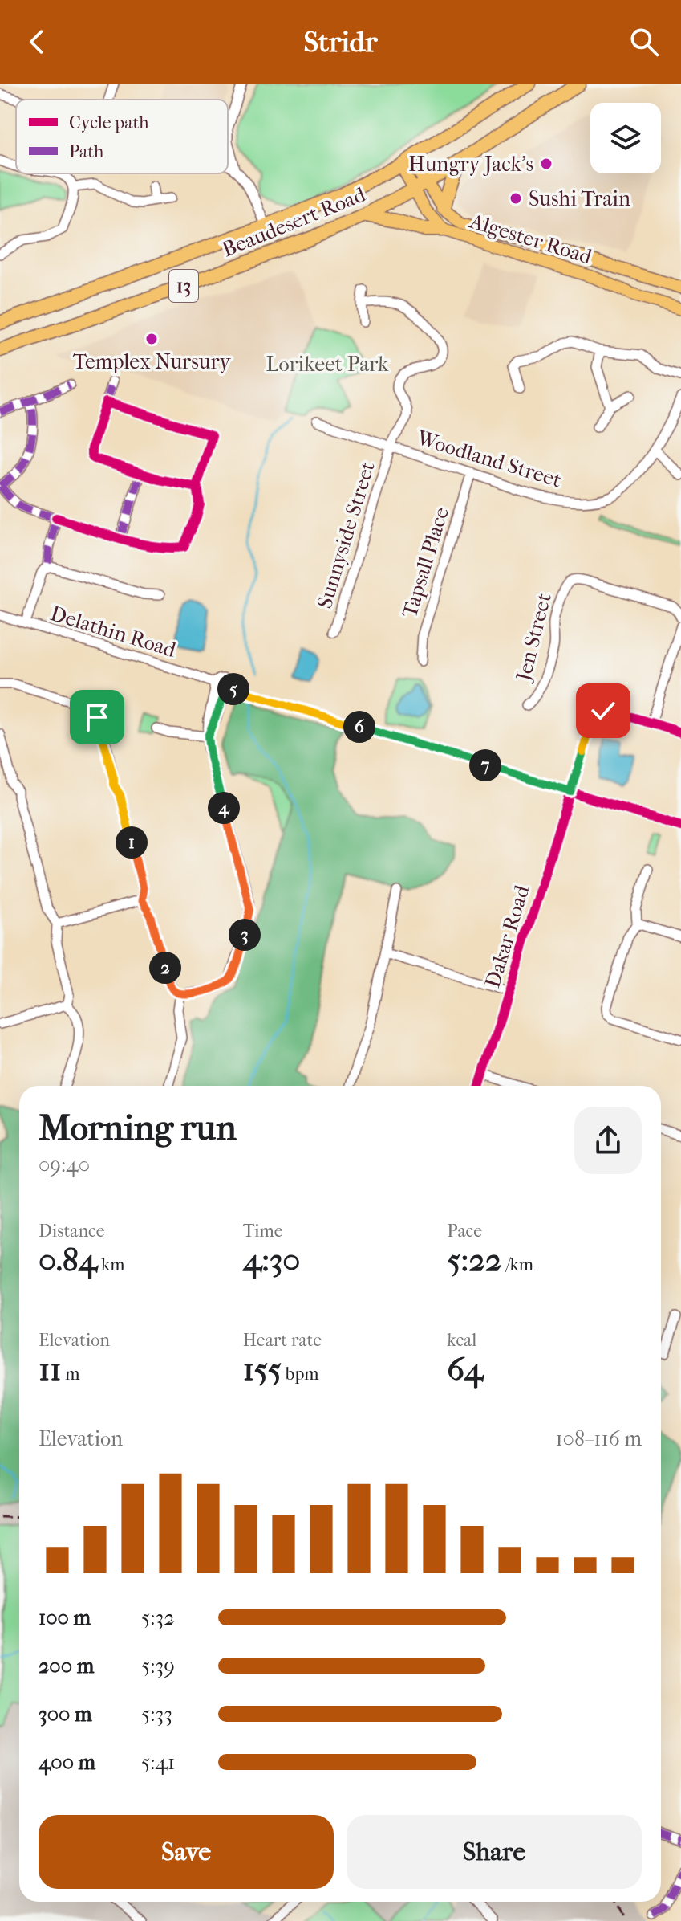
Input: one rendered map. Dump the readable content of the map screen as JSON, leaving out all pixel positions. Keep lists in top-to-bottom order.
{
  "streets": {
    "highway": ["Beaudesert Road", "13"],
    "main road": ["Algester Road"],
    "street": [
      "Woodland Street",
      "Sunnyside Street",
      "Tapsall Place",
      "Delathin Road",
      "Jen Street",
      "Dakar Road"
    ]
  },
  "crossings": [
    ["Beaudesert Road", "Algester Road"],
    ["Woodland Street", "Sunnyside Street"],
    ["Woodland Street", "Tapsall Place"],
    ["Delathin Road", "Dakar Road"]
  ],
  "parks": ["Lorikeet Park"],
  "places": ["Hungry Jack's", "Sushi Train", "Templex Nursury"],
  "legend": ["Cycle path", "Path"],
  "page": {
    "header": "Stridr",
    "pins": [
      "5",
      "6",
      "7",
      "4",
      "1",
      "3",
      "2"
    ],
    "heading": ["Morning run", "09:40"],
    "stats": [
      ["Distance", "0.84 km"],
      ["Time", "4:30"],
      ["Pace", "5:22 /km"],
      ["Elevation", "11 m"],
      ["Heart rate", "155 bpm"],
      ["kcal", "64"]
    ],
    "chart": ["Elevation", "108–116 m"],
    "list": [
      {
        "name": "100 m",
        "note": "5:32"
      },
      {
        "name": "200 m",
        "note": "5:39"
      },
      {
        "name": "300 m",
        "note": "5:33"
      },
      {
        "name": "400 m",
        "note": "5:41"
      }
    ],
    "buttons": ["Save", "Share"]
  }
}
